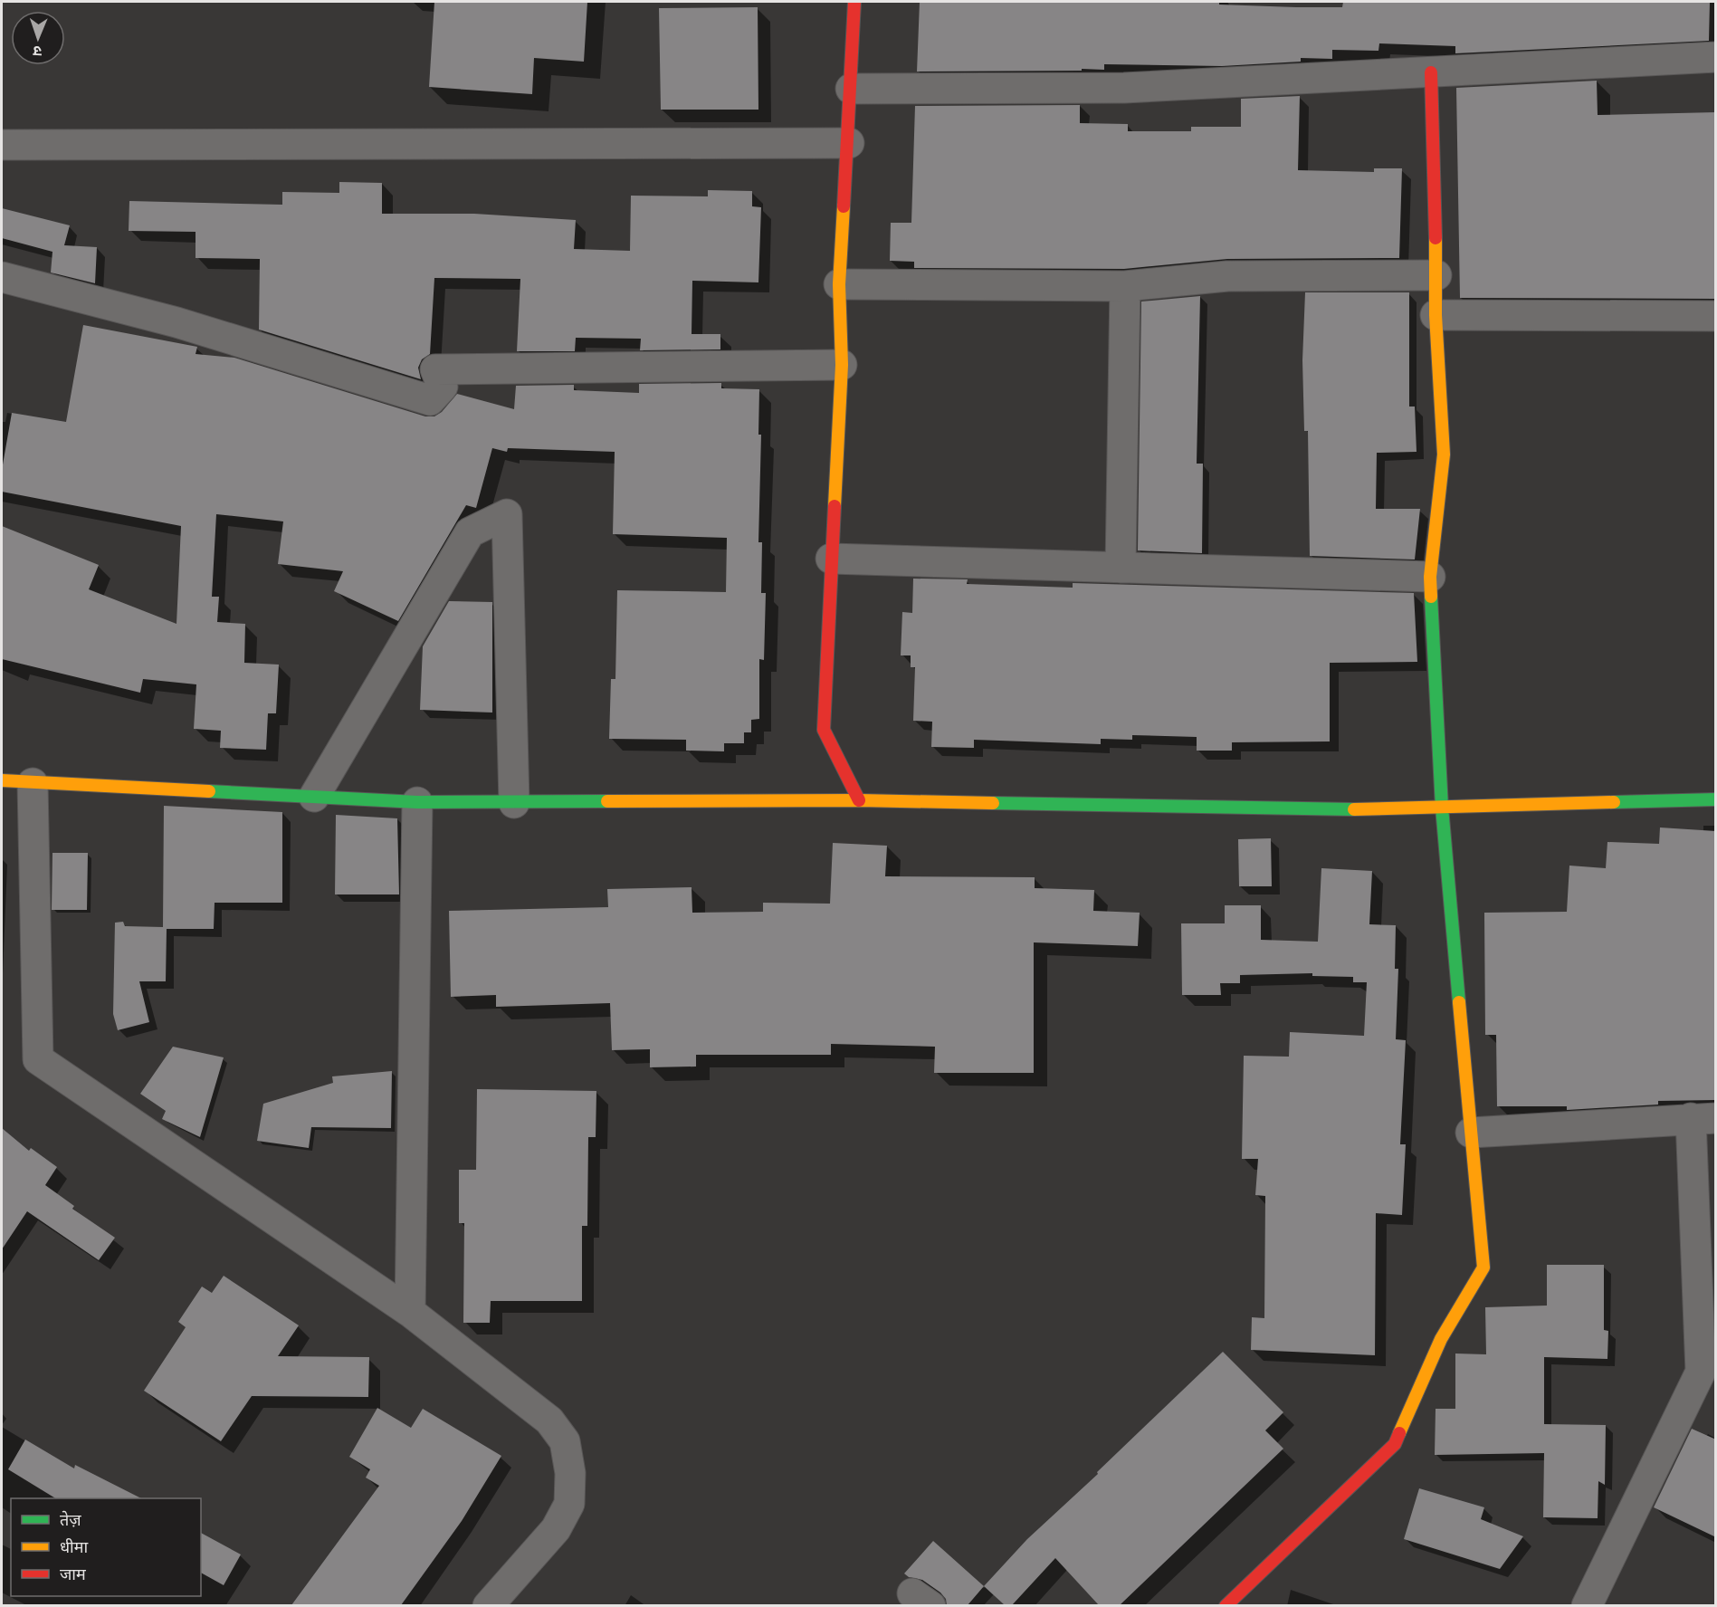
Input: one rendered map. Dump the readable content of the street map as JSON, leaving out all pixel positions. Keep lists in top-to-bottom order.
{
  "legend": ["तेज़", "धीमा", "जाम"],
  "north": "bottom"
}
